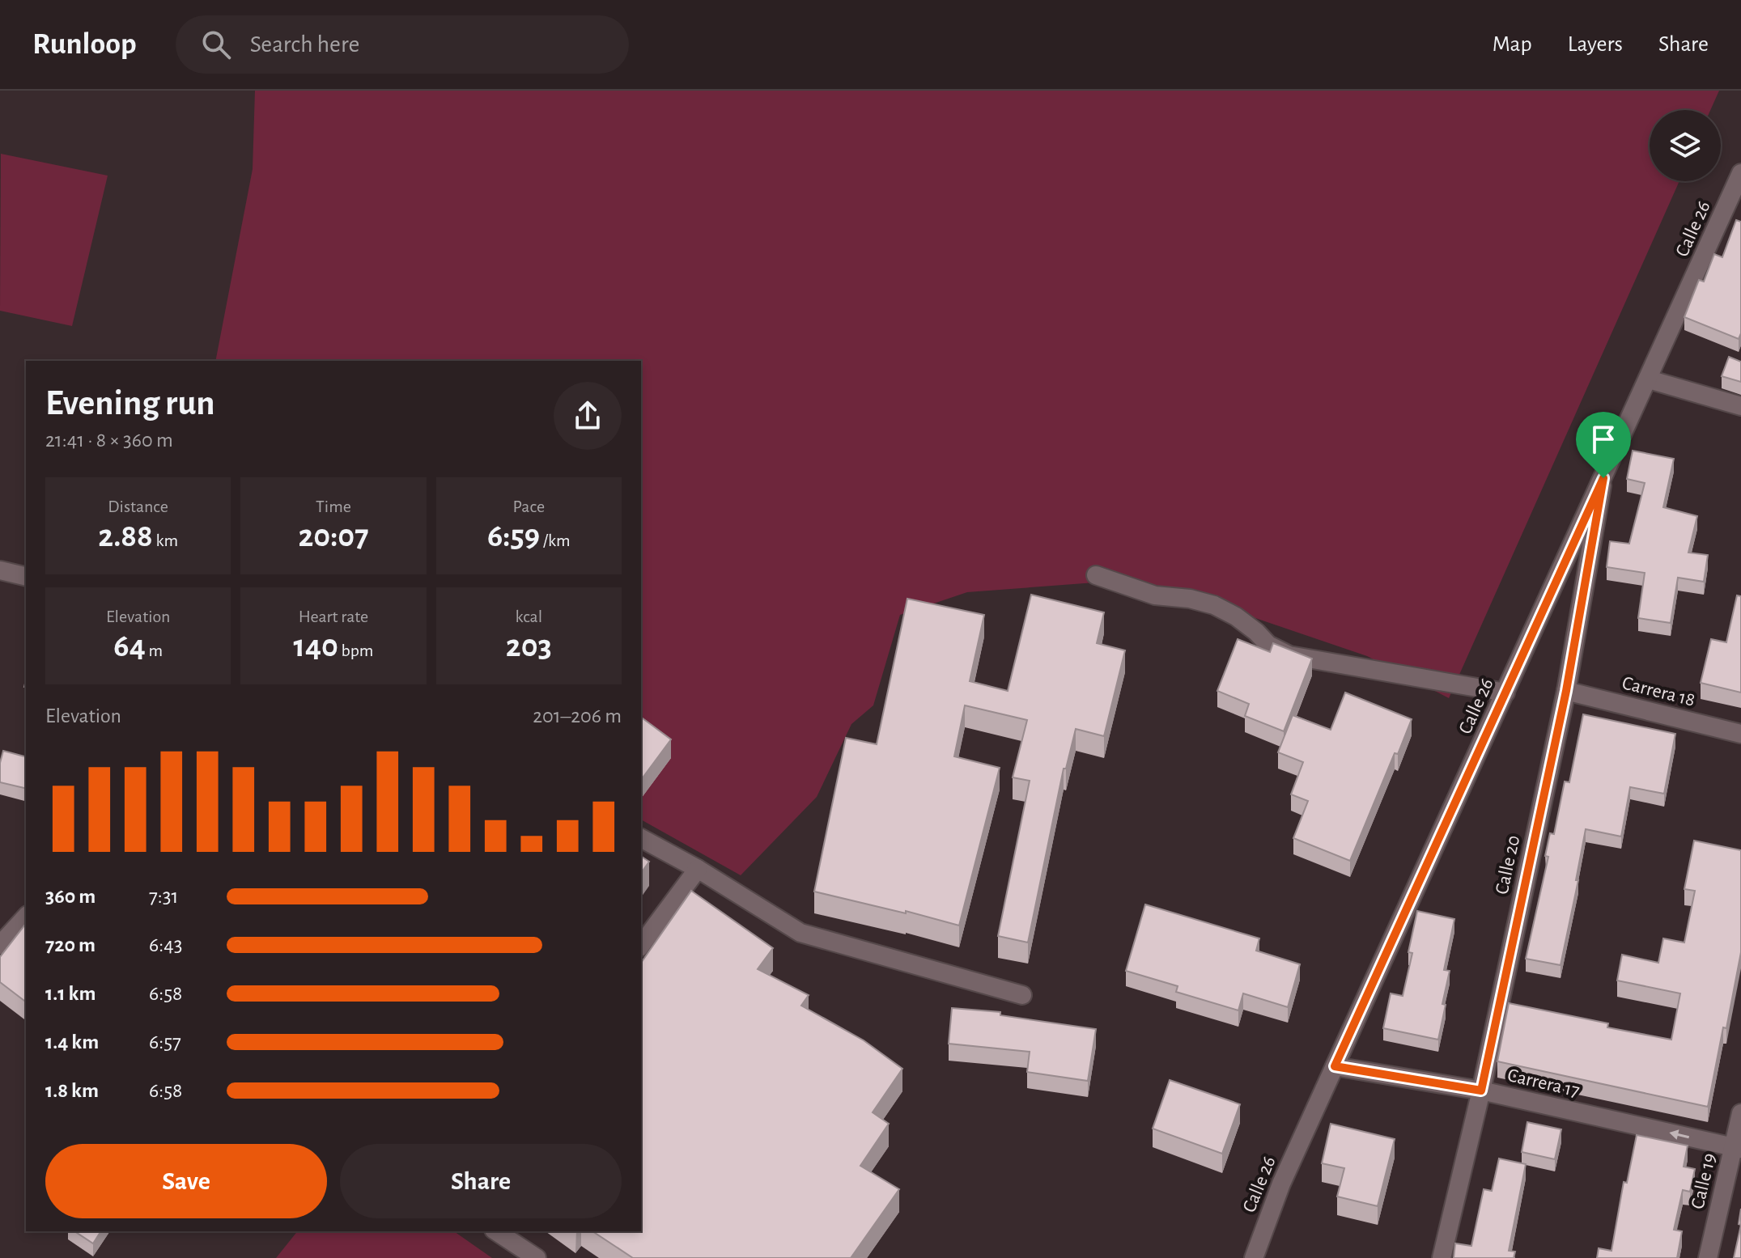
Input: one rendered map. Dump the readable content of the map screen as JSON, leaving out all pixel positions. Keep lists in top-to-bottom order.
{
  "streets": {
    "street": [
      "Calle 26",
      "Carrera 18",
      "Calle 20",
      "Carrera 17",
      "Calle 19"
    ]
  },
  "crossings": [
    ["Calle 26", "Calle 20"],
    ["Calle 26", "Carrera 17"],
    ["Carrera 18", "Calle 20"],
    ["Calle 20", "Carrera 17"],
    ["Carrera 17", "Calle 19"]
  ],
  "one_way": ["Carrera 17"],
  "page": {
    "header": "Runloop",
    "search": "Search here",
    "nav": ["Map", "Layers", "Share"],
    "heading": ["Evening run", "21:41 · 8 × 360 m"],
    "stats": [
      ["Distance", "2.88 km"],
      ["Time", "20:07"],
      ["Pace", "6:59 /km"],
      ["Elevation", "64 m"],
      ["Heart rate", "140 bpm"],
      ["kcal", "203"]
    ],
    "chart": ["Elevation", "201–206 m"],
    "list": [
      {
        "name": "360 m",
        "note": "7:31"
      },
      {
        "name": "720 m",
        "note": "6:43"
      },
      {
        "name": "1.1 km",
        "note": "6:58"
      },
      {
        "name": "1.4 km",
        "note": "6:57"
      },
      {
        "name": "1.8 km",
        "note": "6:58"
      }
    ],
    "buttons": ["Save", "Share"]
  }
}
